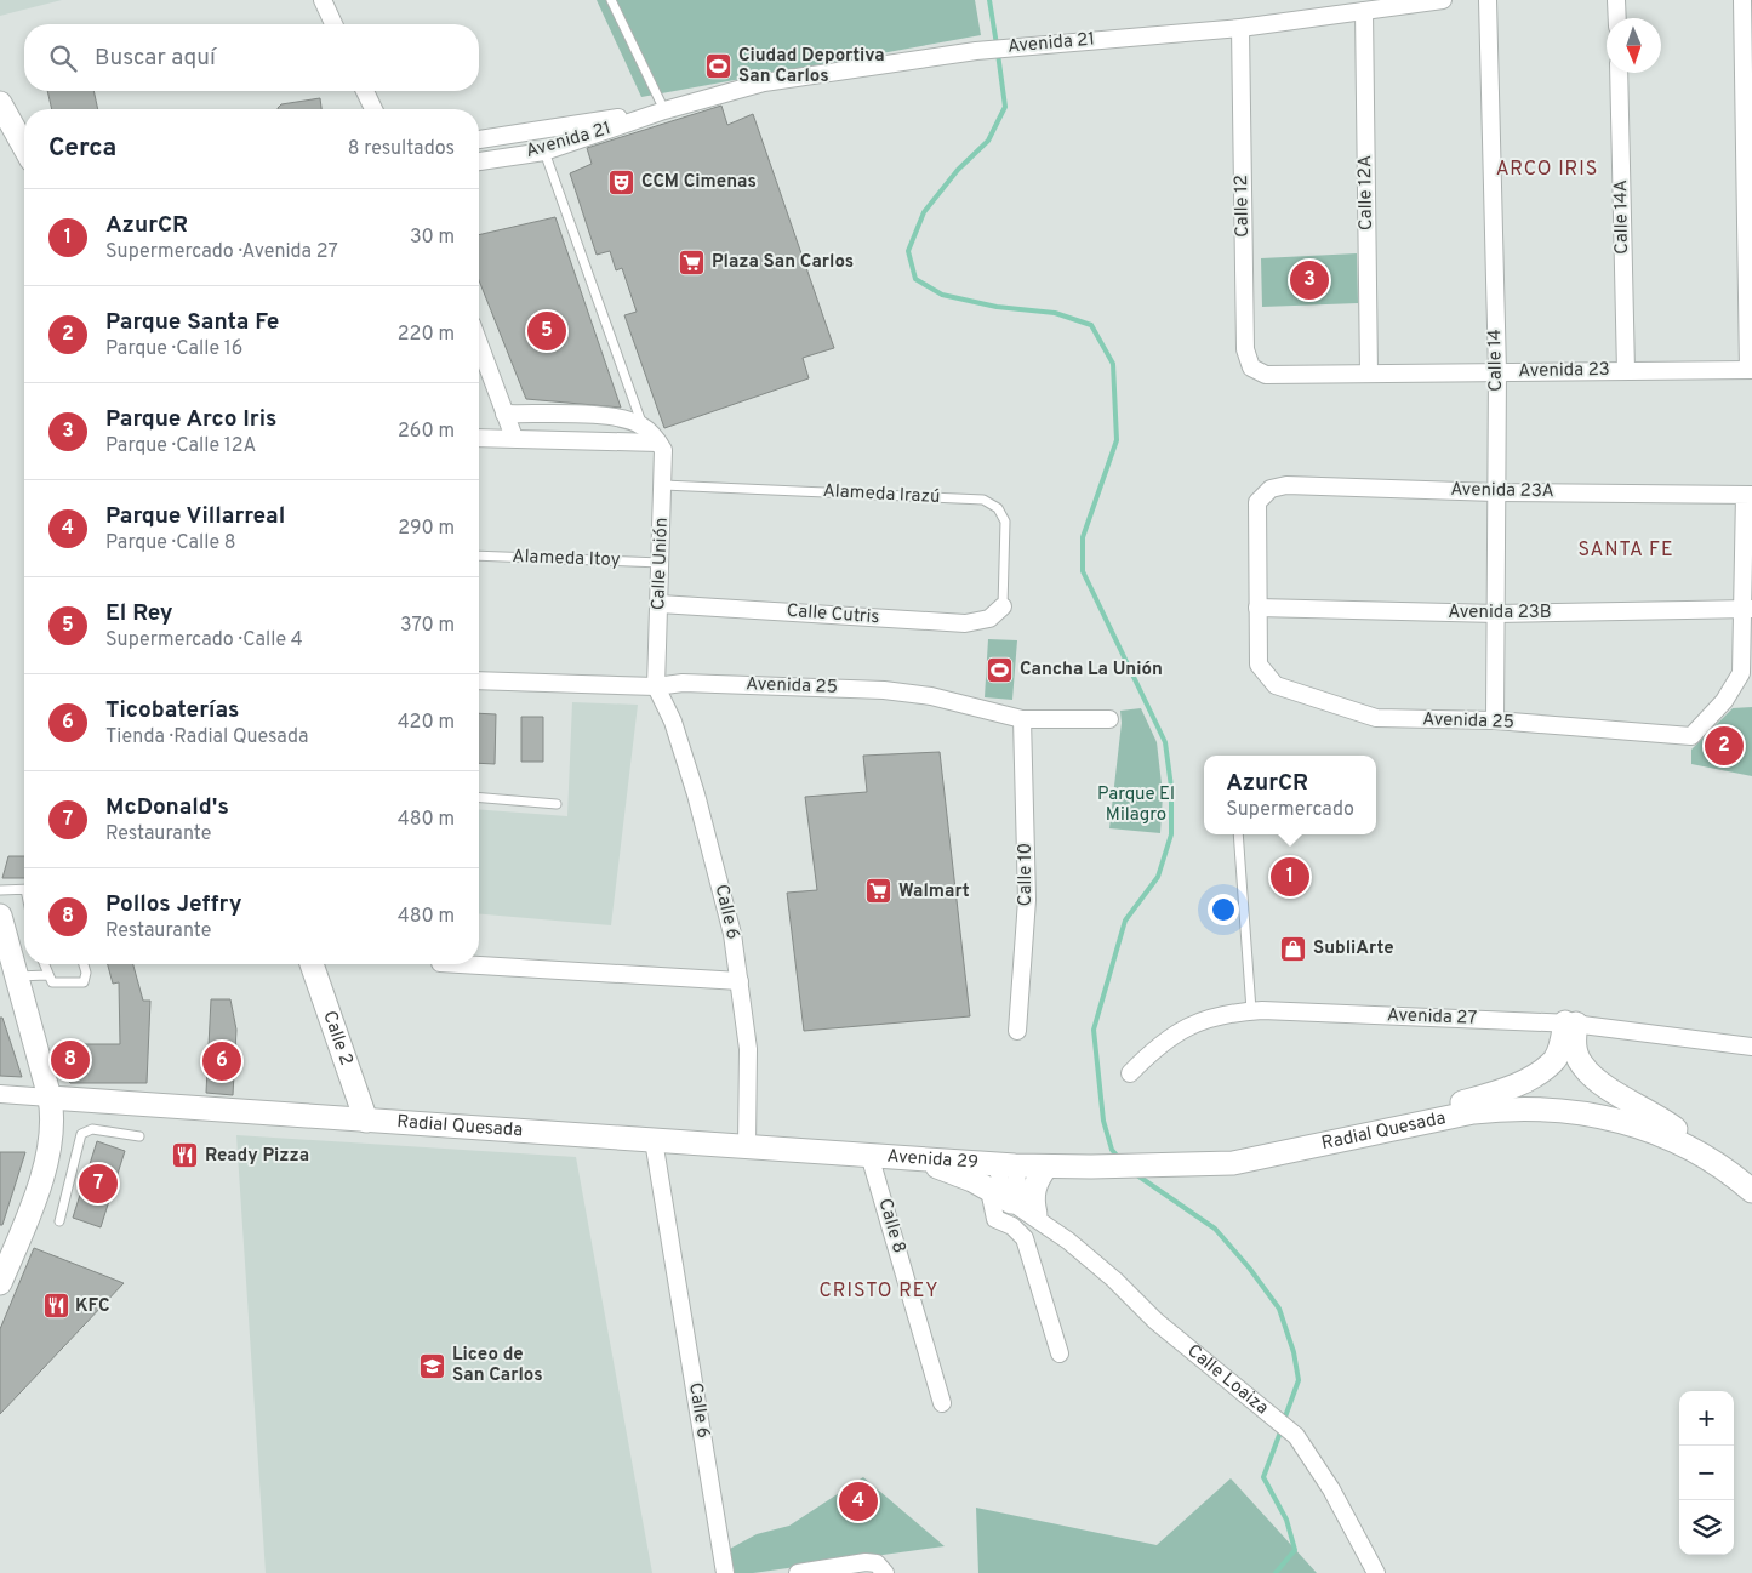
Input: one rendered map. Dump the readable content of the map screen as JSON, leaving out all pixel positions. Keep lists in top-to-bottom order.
{
  "streets": {
    "main road": [
      "Calle 2",
      "Radial Quesada",
      "Avenida 29",
      "Calle Loaiza"
    ],
    "street": [
      "Avenida 21",
      "Calle 12A",
      "Calle 12",
      "Calle 14A",
      "Calle 14",
      "Avenida 23",
      "Avenida 23A",
      "Calle Unión",
      "Avenida 23B",
      "Calle Cutris",
      "Avenida 25",
      "Calle 10",
      "Calle 6",
      "Avenida 27",
      "Calle 8"
    ],
    "lane": ["Alameda Irazú", "Alameda Itoy"]
  },
  "crossings": [
    ["Avenida 21", "Calle 12A"],
    ["Avenida 21", "Calle 12"],
    ["Calle 12A", "Avenida 23"],
    ["Calle 12", "Avenida 23"],
    ["Calle 14A", "Avenida 23"],
    ["Calle 14", "Avenida 23"],
    ["Calle 14", "Avenida 23A"],
    ["Calle 14", "Avenida 23B"],
    ["Calle 14", "Avenida 25"],
    ["Avenida 23A", "Avenida 23B"],
    ["Avenida 23A", "Avenida 25"],
    ["Alameda Irazú", "Calle Unión"],
    ["Alameda Irazú", "Calle Cutris"],
    ["Alameda Itoy", "Calle Unión"],
    ["Calle Unión", "Calle Cutris"],
    ["Calle Unión", "Avenida 25"],
    ["Calle Unión", "Calle 6"],
    ["Avenida 23B", "Avenida 25"],
    ["Avenida 25", "Calle 10"],
    ["Avenida 25", "Calle 6"],
    ["Calle 6", "Radial Quesada"],
    ["Calle 2", "Radial Quesada"],
    ["Radial Quesada", "Avenida 29"],
    ["Radial Quesada", "Calle 8"],
    ["Radial Quesada", "Calle Loaiza"],
    ["Avenida 29", "Calle 8"],
    ["Avenida 29", "Calle Loaiza"]
  ],
  "districts": ["ARCO IRIS", "SANTA FE", "CRISTO REY"],
  "parks": ["Parque El Milagro"],
  "places": {
    "sports": ["Ciudad Deportiva San Carlos", "Cancha La Unión"],
    "theatre": ["CCM Cimenas"],
    "supermarket": ["Plaza San Carlos", "Walmart"],
    "shop": ["SubliArte"],
    "restaurant": ["Ready Pizza", "KFC"],
    "school or university": ["Liceo de San Carlos"]
  },
  "north": "bottom",
  "page": {
    "search": "Buscar aquí",
    "heading": ["Cerca", "8 resultados"],
    "list": [
      {
        "mark": "1",
        "name": "AzurCR",
        "note": "Supermercado · Avenida 27",
        "value": "30 m"
      },
      {
        "mark": "2",
        "name": "Parque Santa Fe",
        "note": "Parque · Calle 16",
        "value": "220 m"
      },
      {
        "mark": "3",
        "name": "Parque Arco Iris",
        "note": "Parque · Calle 12A",
        "value": "260 m"
      },
      {
        "mark": "4",
        "name": "Parque Villarreal",
        "note": "Parque · Calle 8",
        "value": "290 m"
      },
      {
        "mark": "5",
        "name": "El Rey",
        "note": "Supermercado · Calle 4",
        "value": "370 m"
      },
      {
        "mark": "6",
        "name": "Ticobaterías",
        "note": "Tienda · Radial Quesada",
        "value": "420 m"
      },
      {
        "mark": "7",
        "name": "McDonald's",
        "note": "Restaurante",
        "value": "480 m"
      },
      {
        "mark": "8",
        "name": "Pollos Jeffry",
        "note": "Restaurante",
        "value": "480 m"
      }
    ],
    "pins": [
      "3",
      "5",
      "2",
      "1",
      "8",
      "6",
      "7",
      "4"
    ],
    "popup": ["AzurCR", "Supermercado"],
    "map_buttons": ["+", "−"]
  }
}
